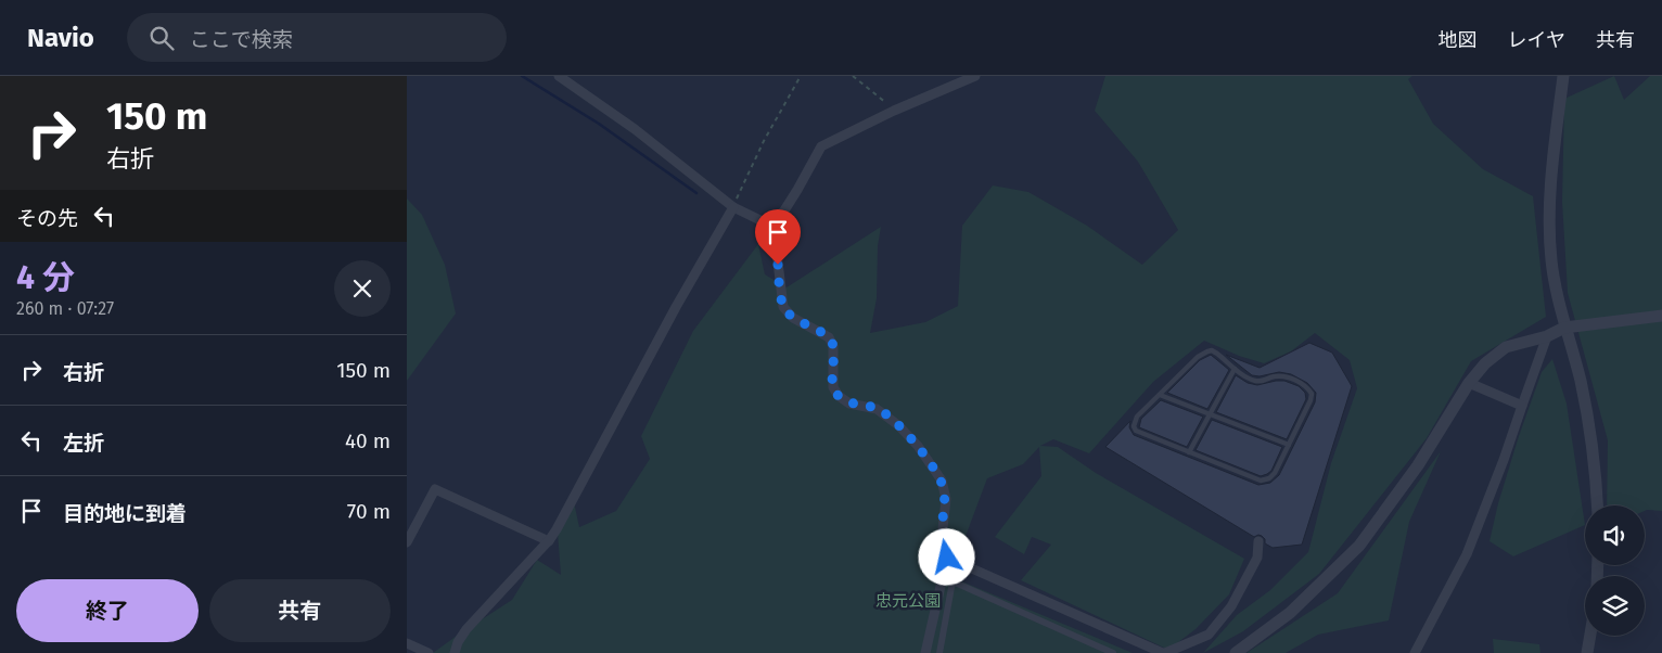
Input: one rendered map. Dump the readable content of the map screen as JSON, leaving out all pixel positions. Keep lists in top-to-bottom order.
{
  "parks": ["忠元公園"],
  "page": {
    "header": "Navio",
    "search": "ここで検索",
    "nav": ["地図", "レイヤ", "共有"],
    "turn": ["150 m", "右折"],
    "then": "その先",
    "heading": ["4 分", "260 m · 07:27"],
    "list": [
      {
        "name": "右折",
        "value": "150 m"
      },
      {
        "name": "左折",
        "value": "40 m"
      },
      {
        "name": "目的地に到着",
        "value": "70 m"
      }
    ],
    "buttons": ["終了", "共有"]
  }
}
